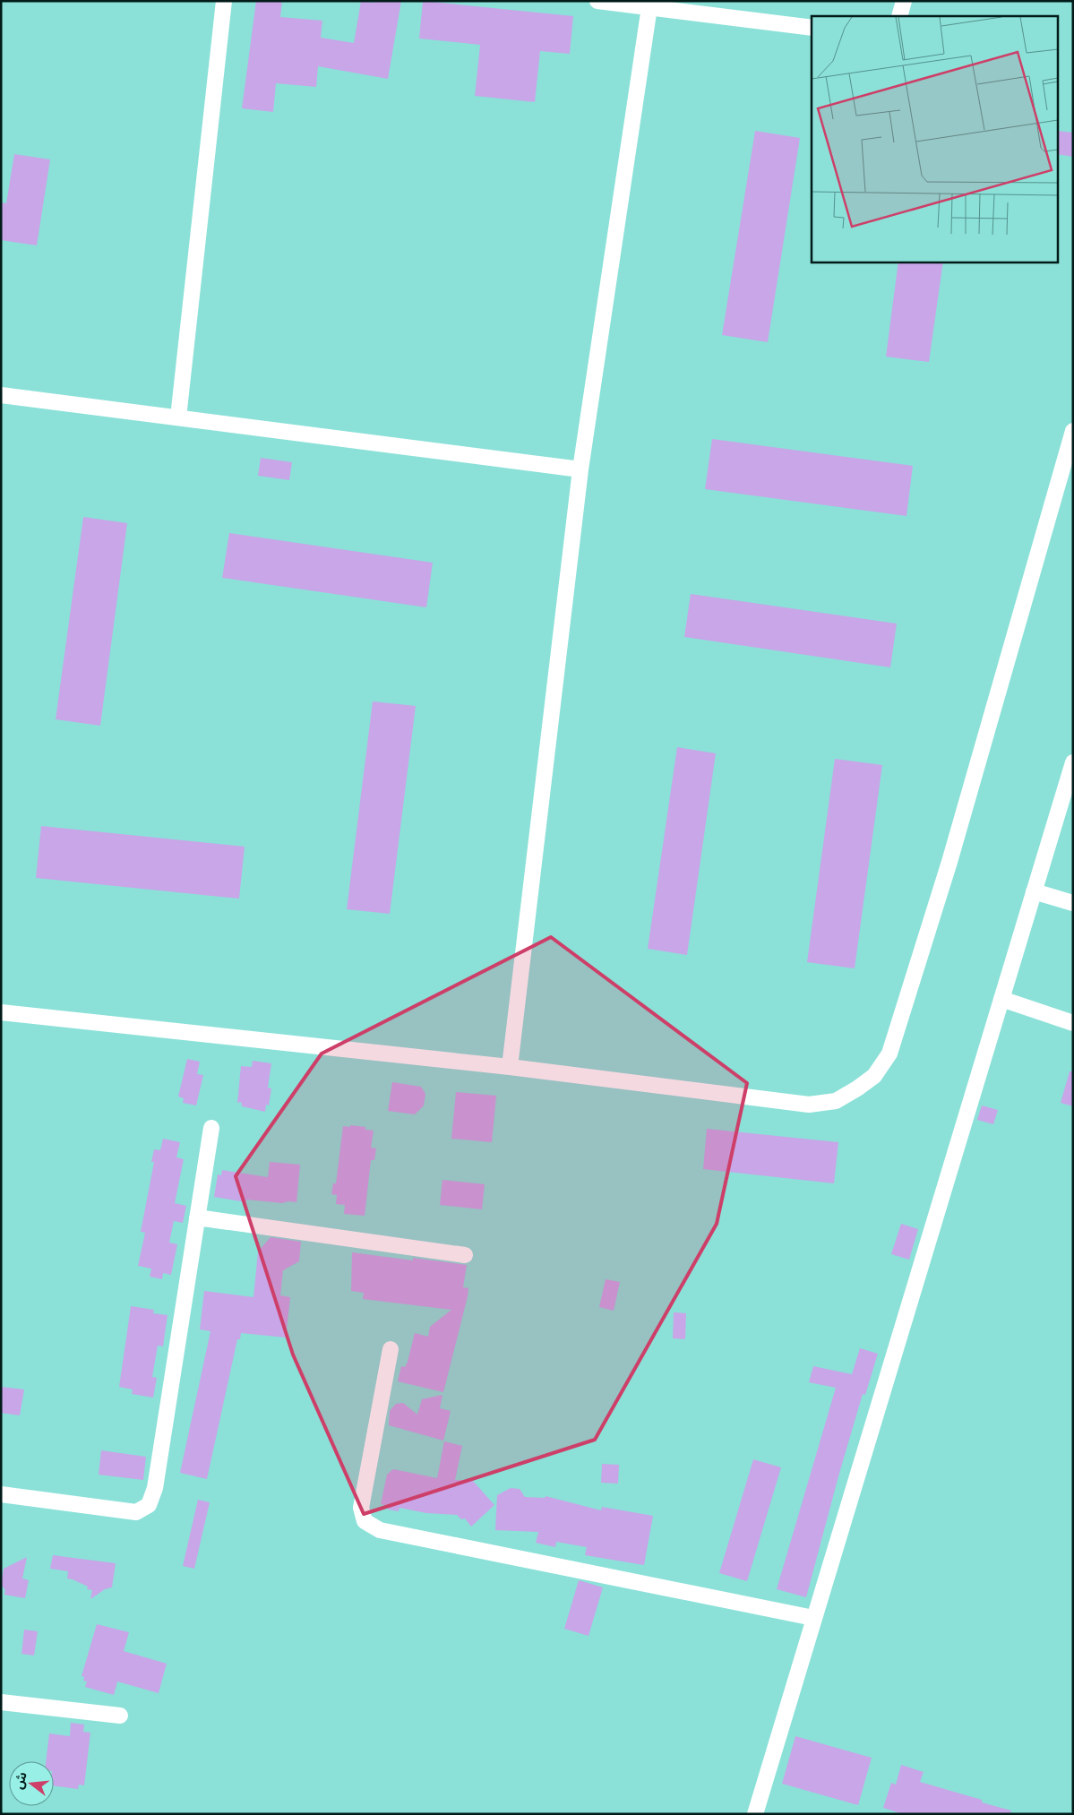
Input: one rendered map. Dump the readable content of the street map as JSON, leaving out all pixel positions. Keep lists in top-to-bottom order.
{
  "north": "left"
}
